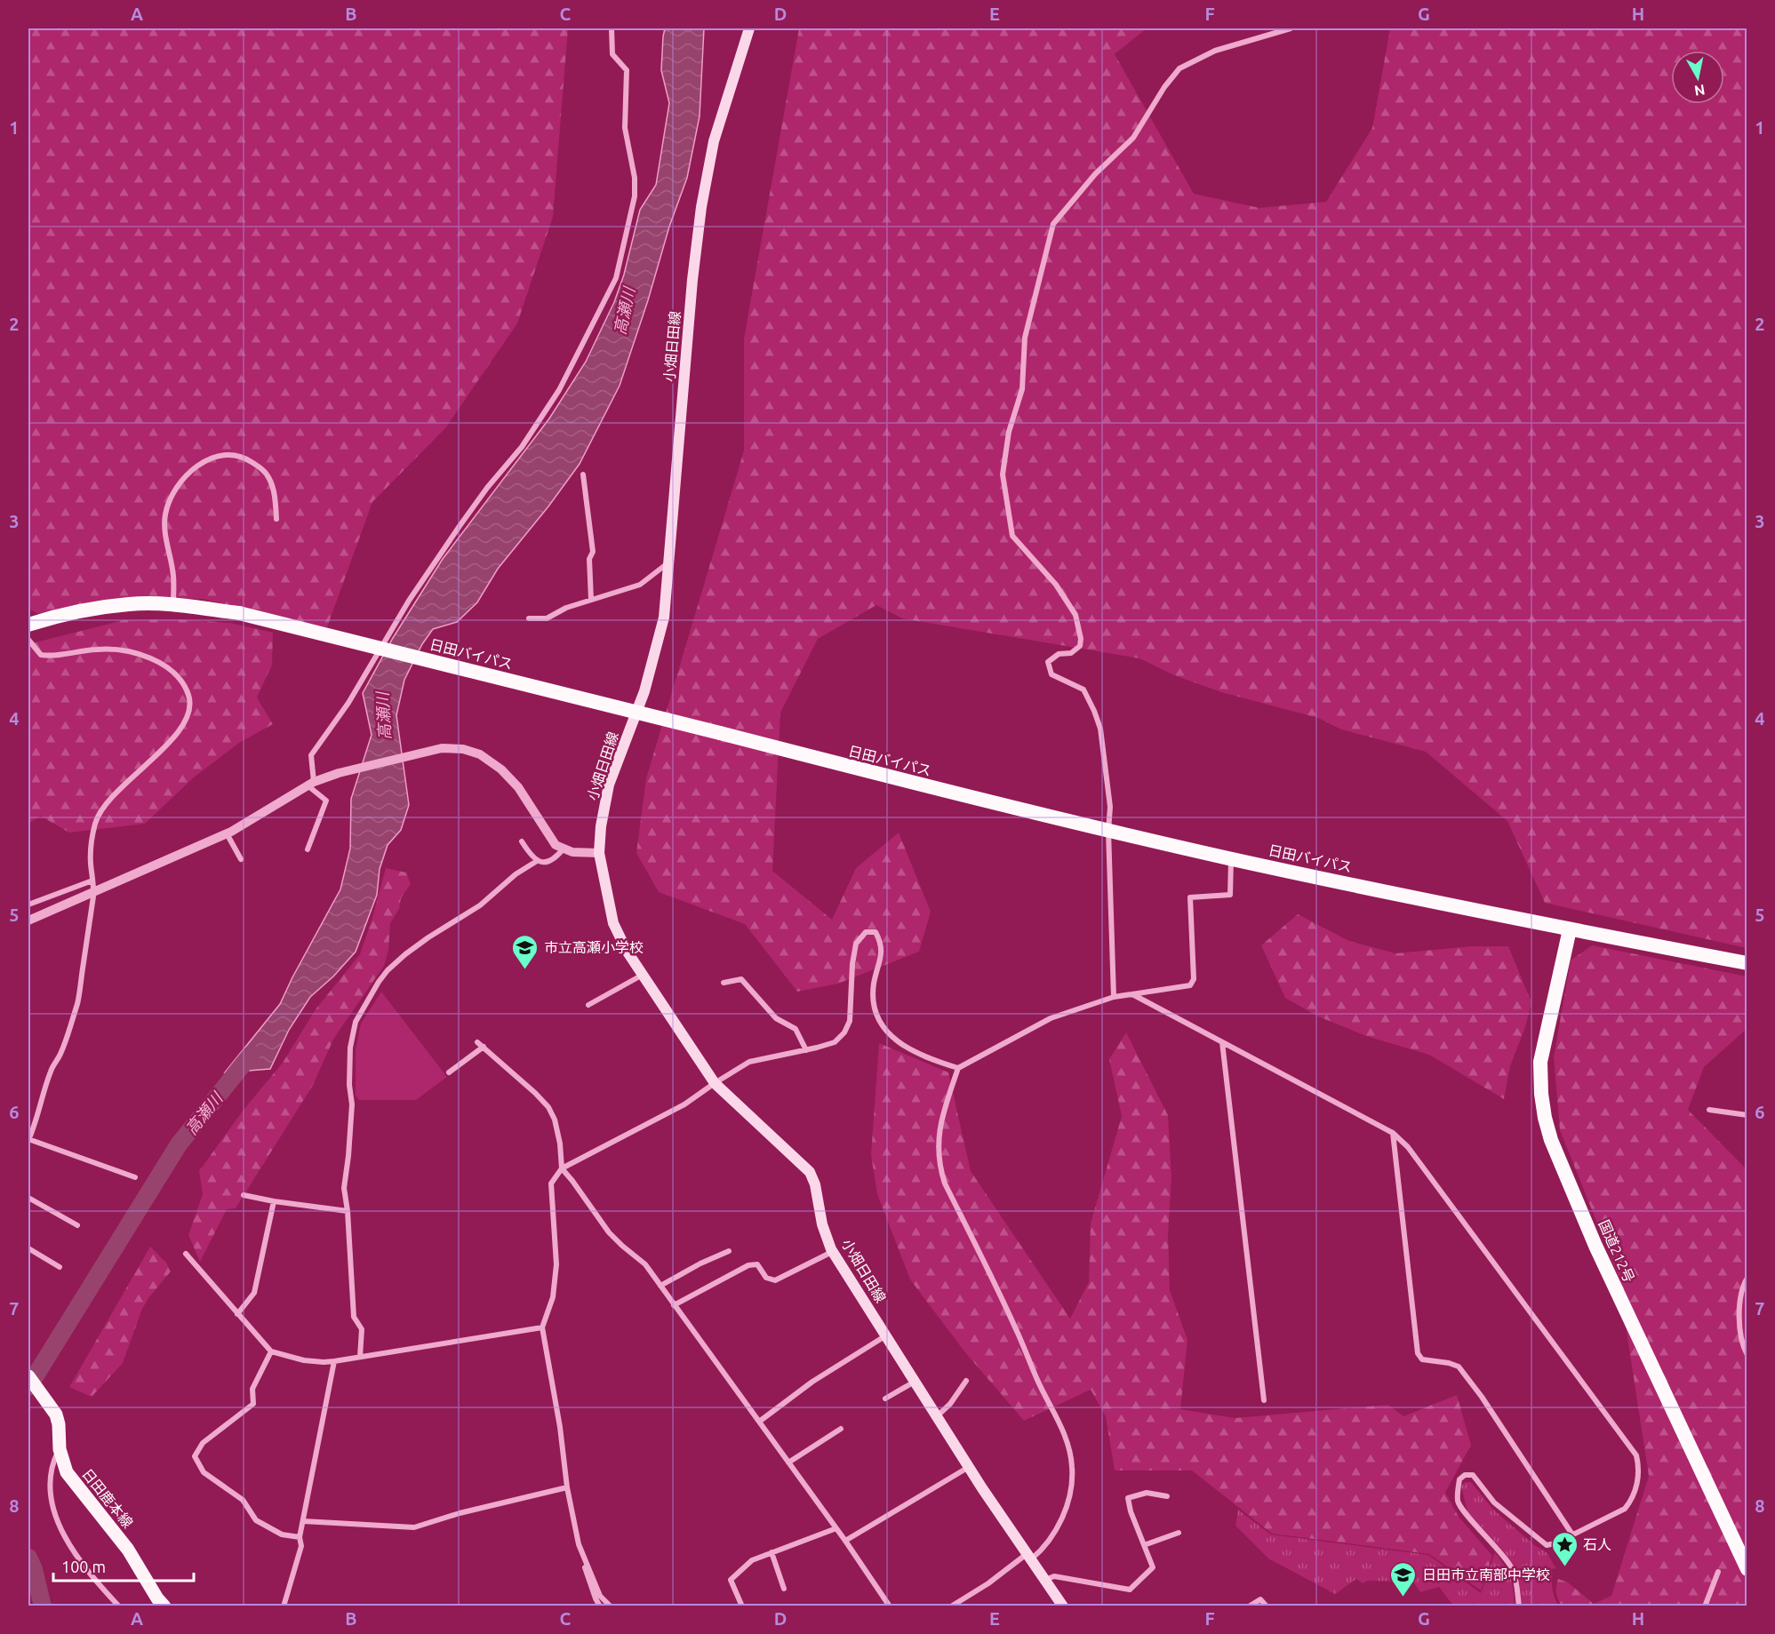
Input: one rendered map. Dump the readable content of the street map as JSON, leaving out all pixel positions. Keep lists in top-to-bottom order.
{
  "streets": {
    "highway": ["日田バイパス", "国道212号"],
    "main road": ["小畑日田線", "日田鹿本線"]
  },
  "crossings": [
    ["日田バイパス", "国道212号"]
  ],
  "water": ["高瀬川"],
  "places": {
    "school or university": ["市立高瀬小学校", "日田市立南部中学校"],
    "place": ["石人"]
  },
  "scale_bar": "100 m",
  "north": "bottom",
  "grid": {
    "columns": [
      "A",
      "B",
      "C",
      "D",
      "E",
      "F",
      "G",
      "H"
    ],
    "rows": [
      "1",
      "2",
      "3",
      "4",
      "5",
      "6",
      "7",
      "8"
    ]
  }
}
